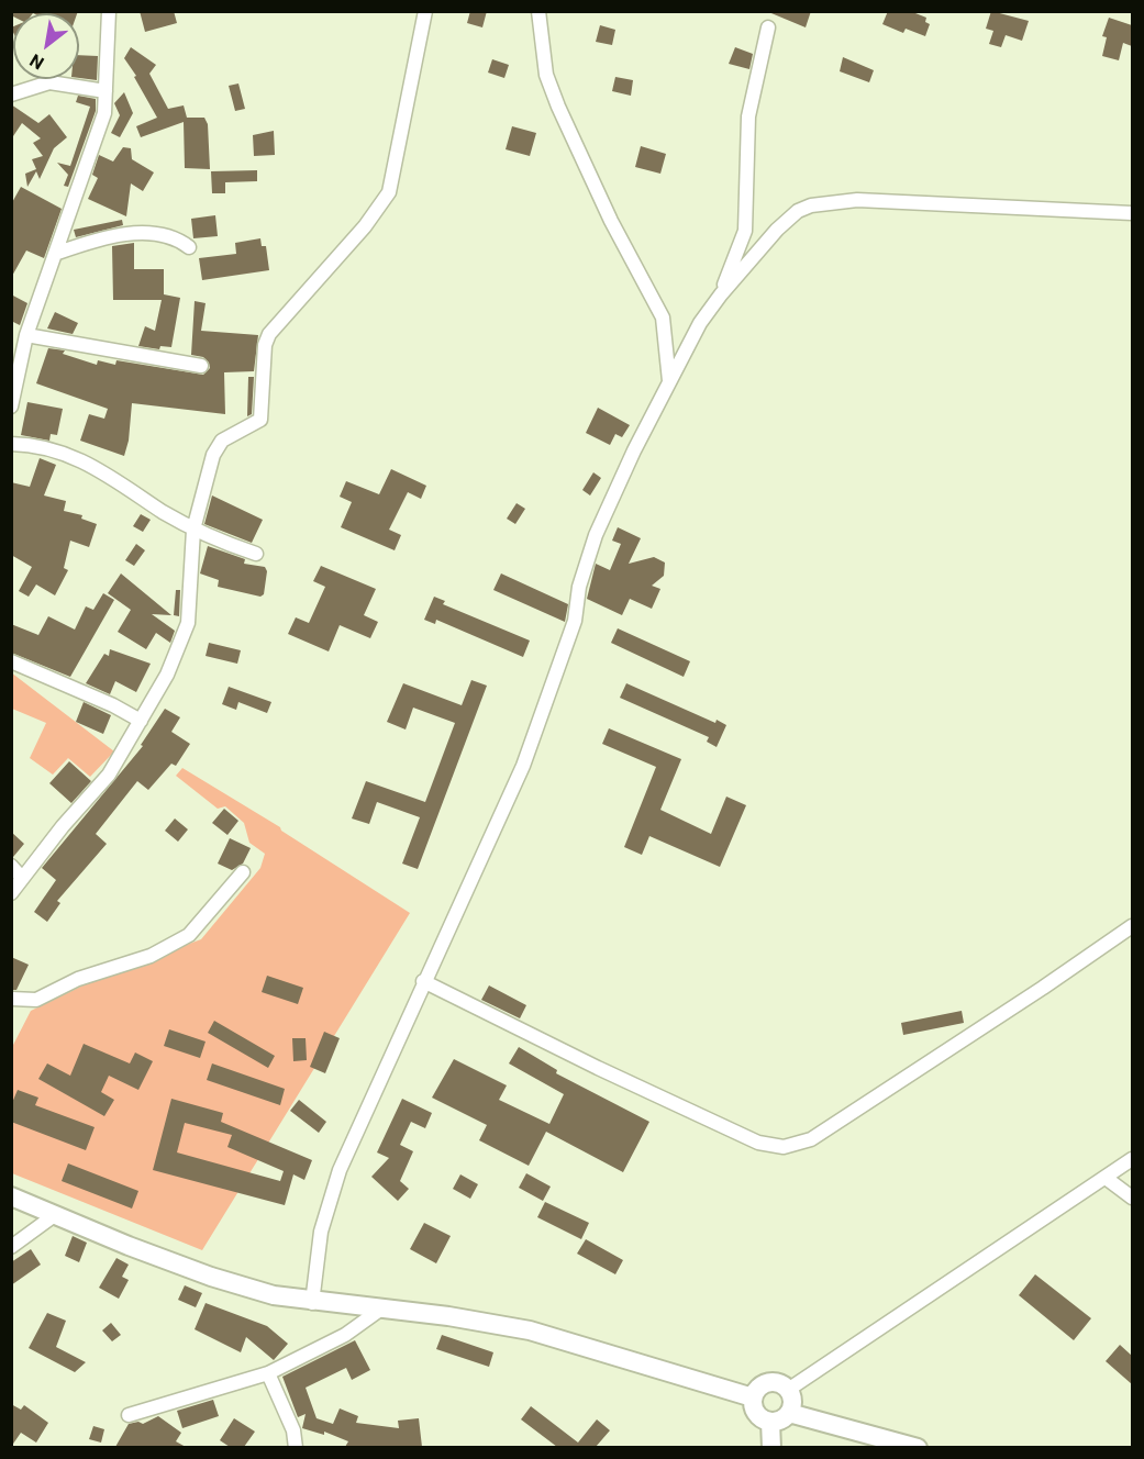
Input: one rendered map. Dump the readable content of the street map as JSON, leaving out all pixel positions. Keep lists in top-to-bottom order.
{
  "north": "bottom left"
}
